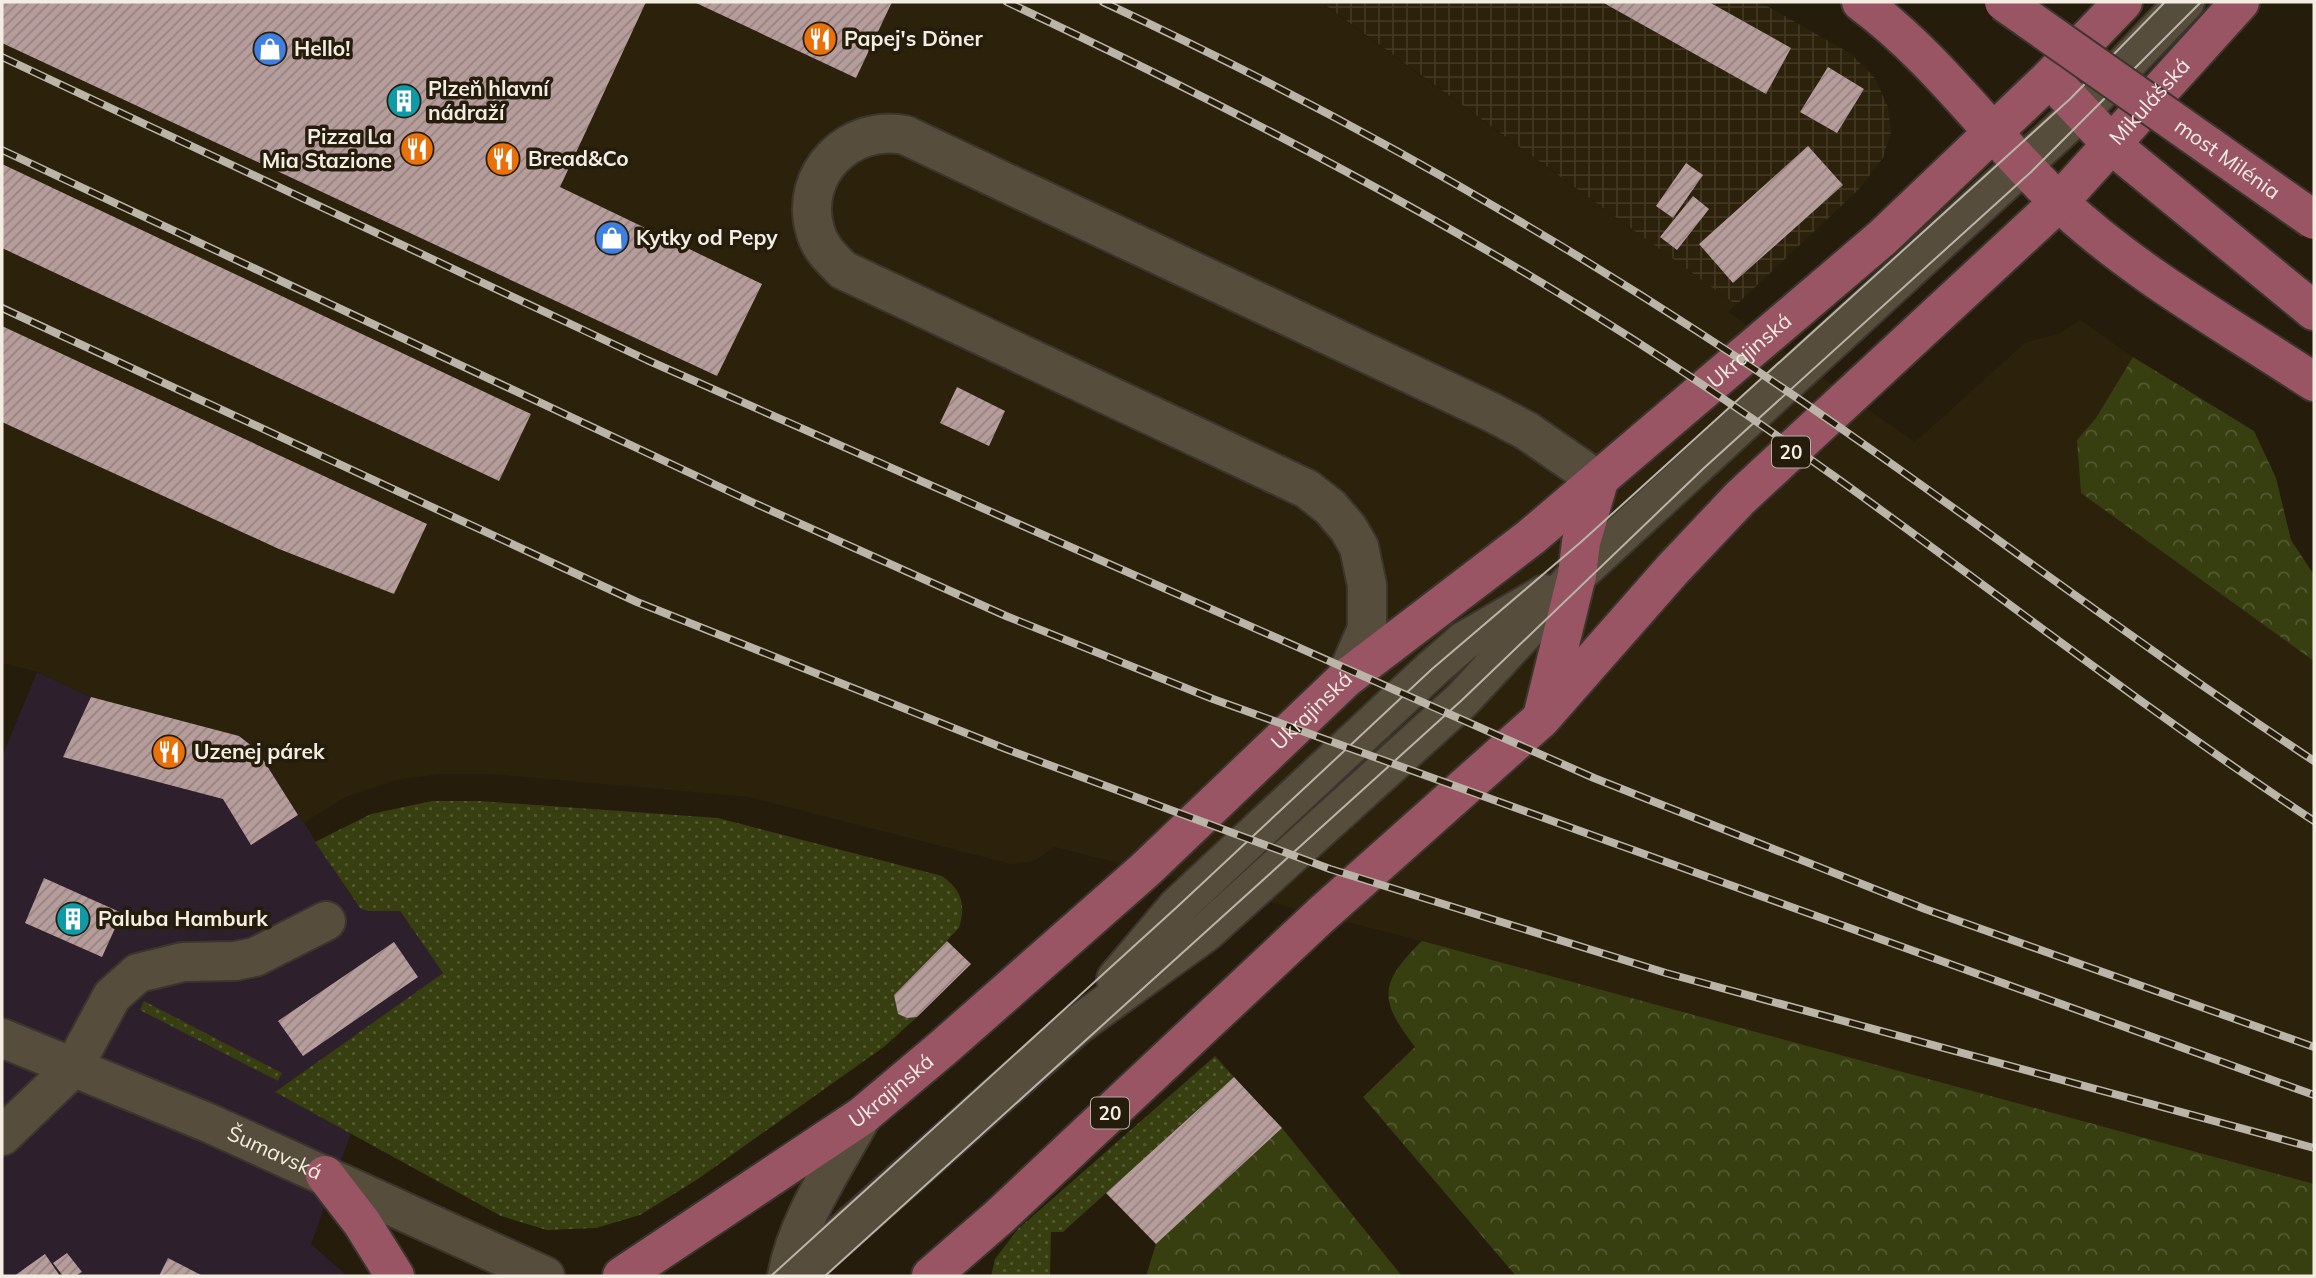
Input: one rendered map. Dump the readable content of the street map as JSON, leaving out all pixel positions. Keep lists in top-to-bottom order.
{
  "streets": {
    "main road": [
      "Mikulášská",
      "most Milénia",
      "Ukrajinská",
      "20"
    ],
    "street": ["Šumavská"]
  },
  "crossings": [
    ["Mikulášská", "20"]
  ],
  "places": {
    "restaurant": [
      "Papej's Döner",
      "Pizza La Mia Stazione",
      "Bread&Co",
      "Uzenej párek"
    ],
    "shop": ["Hello!", "Kytky od Pepy"],
    "building": ["Plzeň hlavní nádraží", "Paluba Hamburk"]
  }
}
